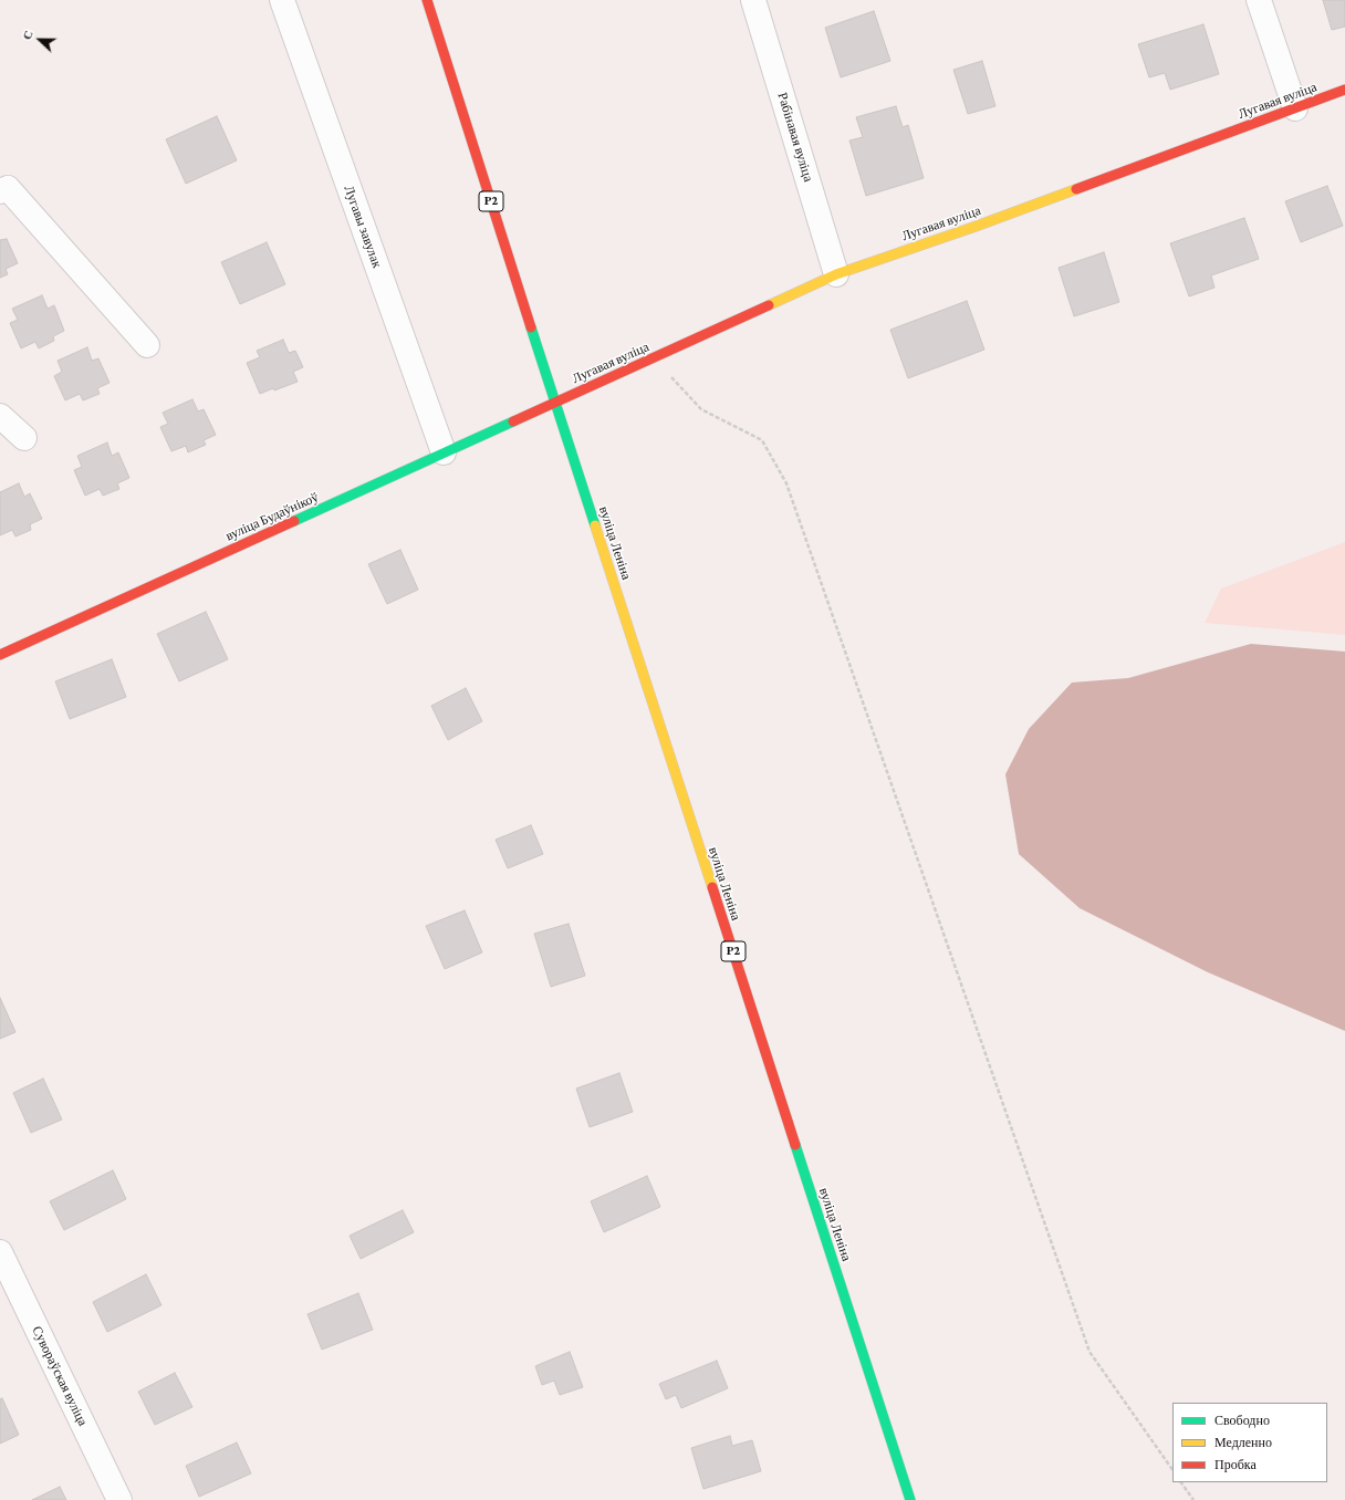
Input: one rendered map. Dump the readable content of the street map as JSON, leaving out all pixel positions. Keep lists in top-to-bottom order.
{
  "streets": {
    "main road": [
      "Лугавая вуліца",
      "Р2",
      "вуліца Будаўнікоў",
      "вуліца Леніна"
    ],
    "street": ["Рабінавая вуліца", "Лугавы завулак", "Сувораўская вуліца"]
  },
  "crossings": [
    ["Лугавая вуліца", "Рабінавая вуліца"],
    ["Лугавая вуліца", "Р2"],
    ["Лугавая вуліца", "вуліца Будаўнікоў"],
    ["Лугавая вуліца", "вуліца Леніна"],
    ["Р2", "вуліца Будаўнікоў"],
    ["Р2", "вуліца Леніна"],
    ["Лугавы завулак", "вуліца Будаўнікоў"],
    ["вуліца Будаўнікоў", "вуліца Леніна"]
  ],
  "legend": ["Свободно", "Медленно", "Пробка"],
  "north": "left"
}
